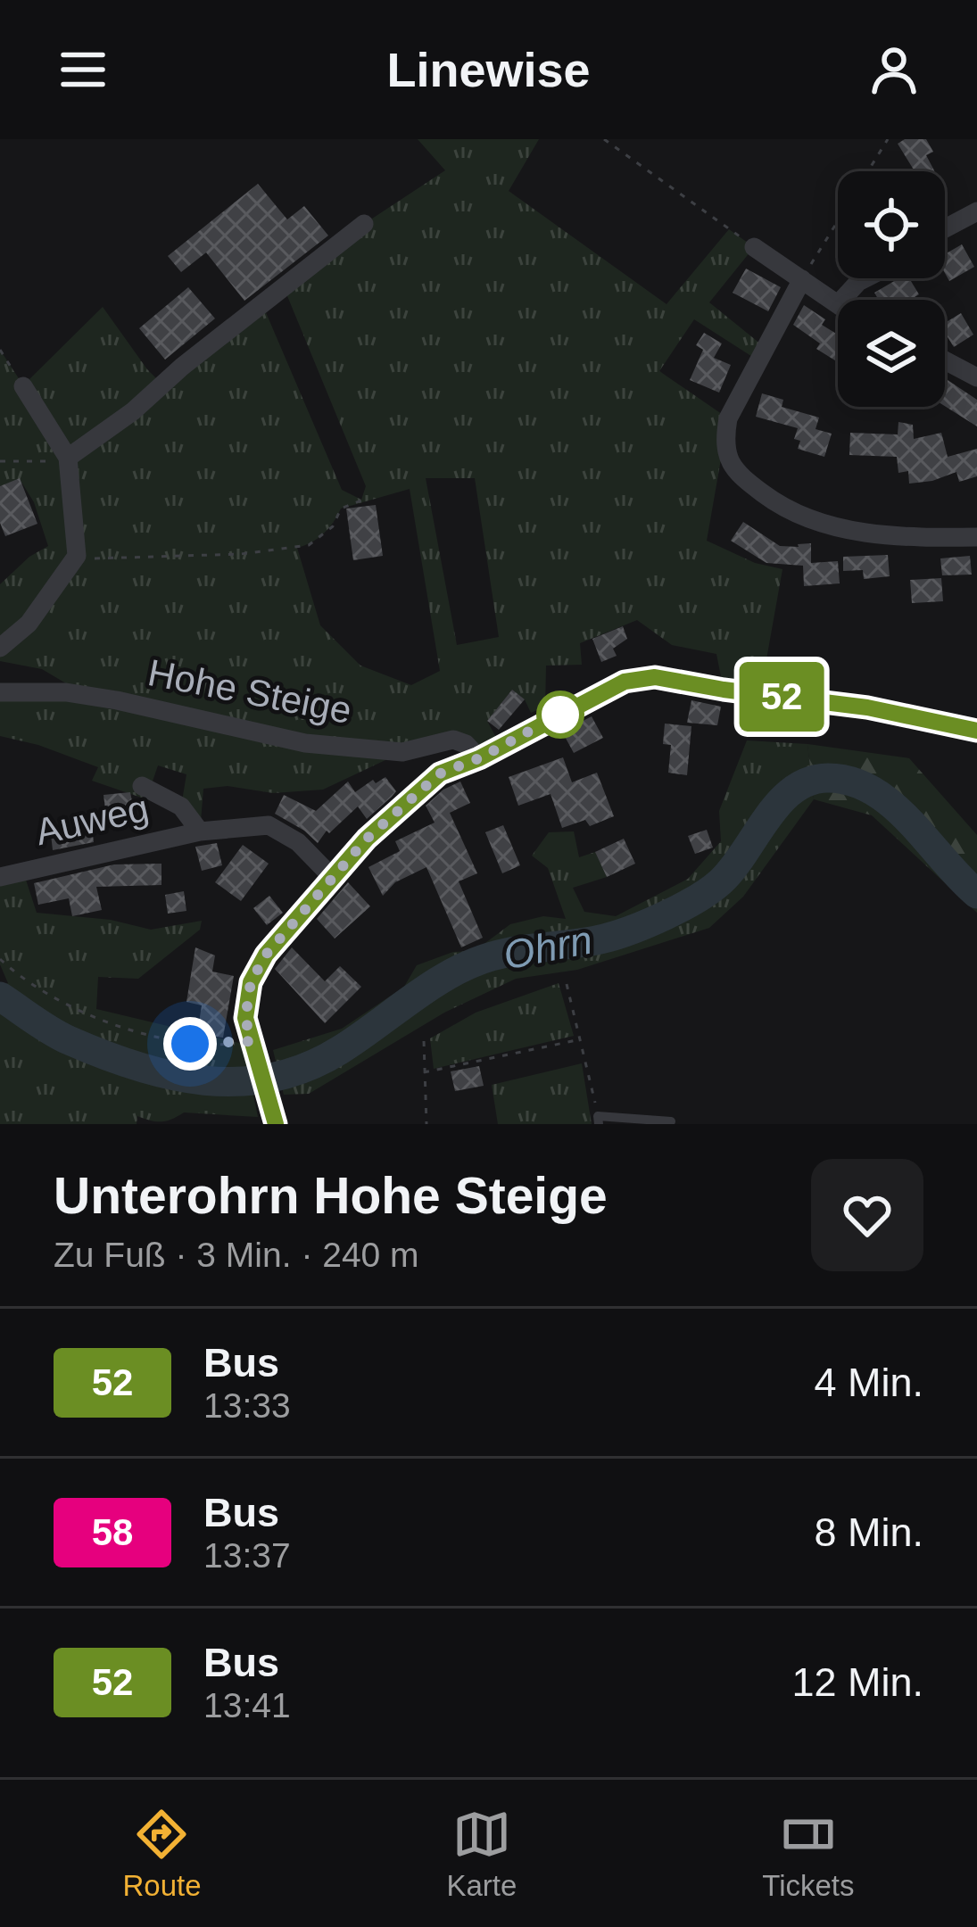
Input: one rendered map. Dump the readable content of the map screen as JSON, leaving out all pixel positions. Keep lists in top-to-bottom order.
{
  "streets": {
    "street": ["Hohe Steige", "Auweg"]
  },
  "water": ["Ohrn"],
  "lines": ["bus line 52"],
  "page": {
    "header": "Linewise",
    "on_map": "52",
    "heading": ["Unterohrn Hohe Steige", "Zu Fuß · 3 Min. · 240 m"],
    "list": [
      {
        "mark": "52",
        "name": "Bus",
        "note": "13:33",
        "value": "4 Min."
      },
      {
        "mark": "58",
        "name": "Bus",
        "note": "13:37",
        "value": "8 Min."
      },
      {
        "mark": "52",
        "name": "Bus",
        "note": "13:41",
        "value": "12 Min."
      }
    ],
    "tabs": ["Route", "Karte", "Tickets"]
  }
}
